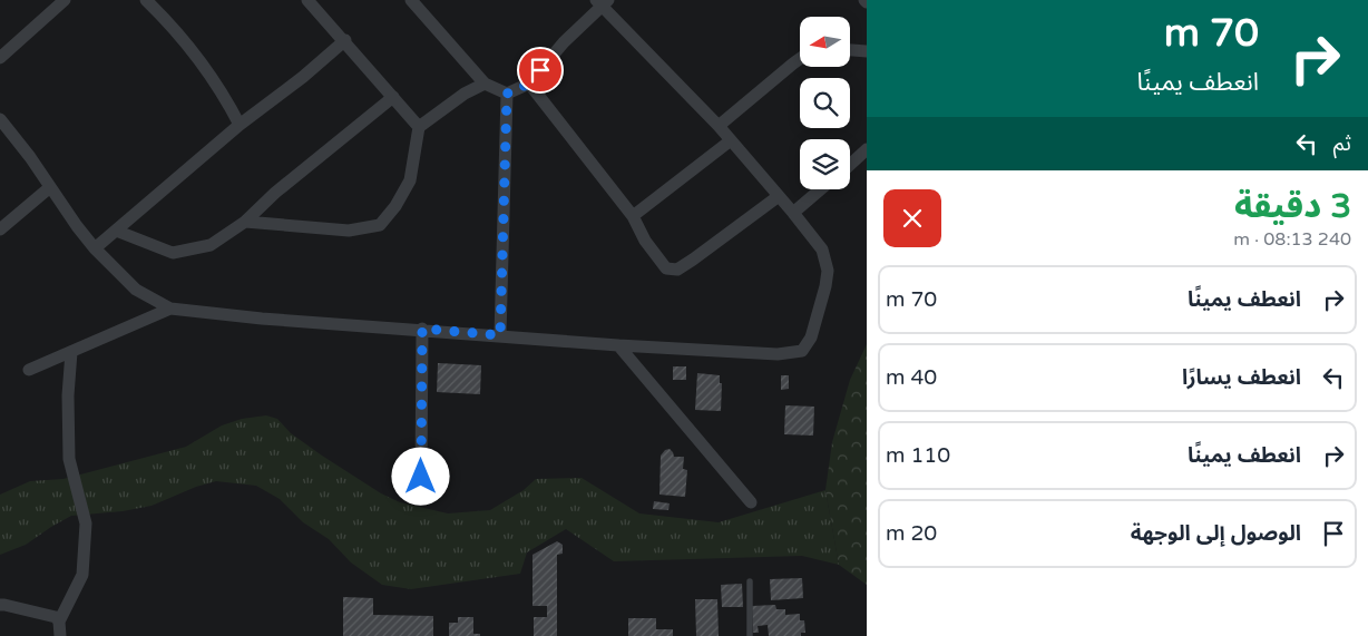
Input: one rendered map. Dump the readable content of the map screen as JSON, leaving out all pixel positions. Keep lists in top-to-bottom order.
{
  "north": "left",
  "page": {
    "turn": ["70 m", "انعطف يمينًا"],
    "then": "ثم",
    "heading": ["3 دقيقة", "240 m · 08:13"],
    "list": [
      {
        "name": "انعطف يمينًا",
        "value": "70 m"
      },
      {
        "name": "انعطف يسارًا",
        "value": "40 m"
      },
      {
        "name": "انعطف يمينًا",
        "value": "110 m"
      },
      {
        "name": "الوصول إلى الوجهة",
        "value": "20 m"
      }
    ]
  }
}
